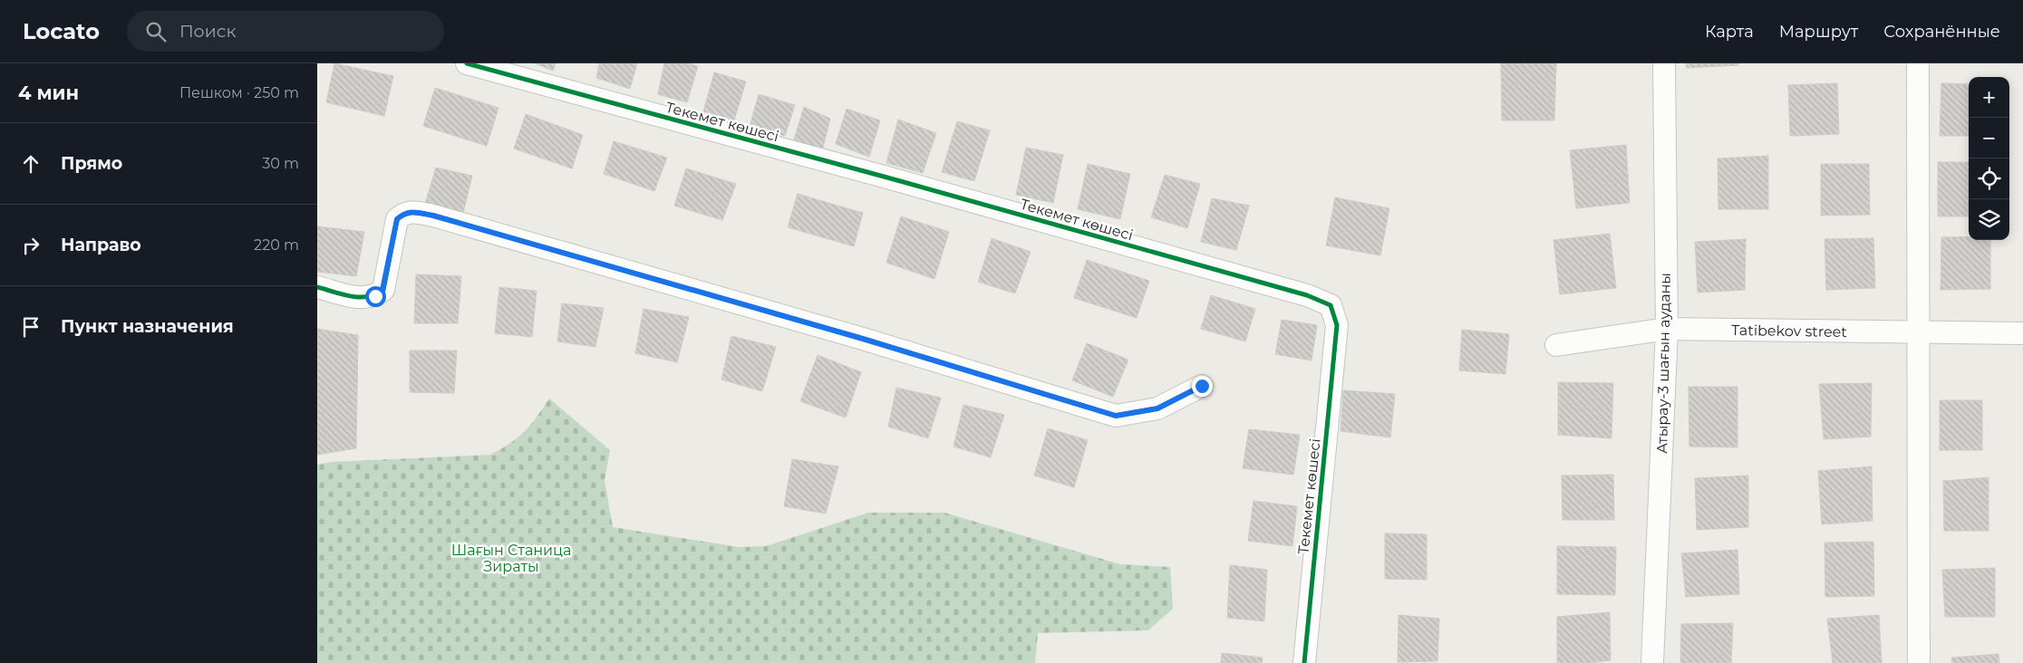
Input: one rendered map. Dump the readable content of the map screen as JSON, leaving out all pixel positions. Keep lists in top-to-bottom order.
{
  "streets": {
    "street": ["Текемет көшесі", "Tatibekov street", "Атырау-3 шағын ауданы"]
  },
  "crossings": [
    ["Tatibekov street", "Атырау-3 шағын ауданы"]
  ],
  "parks": ["Шағын Станица Зираты"],
  "page": {
    "header": "Locato",
    "search": "Поиск",
    "nav": ["Карта", "Маршрут", "Сохранённые"],
    "heading": ["4 мин", "Пешком · 250 m"],
    "map_buttons": ["+", "−"],
    "list": [
      ["Прямо", "30 m"],
      ["Направо", "220 m"],
      "Пункт назначения"
    ]
  }
}
